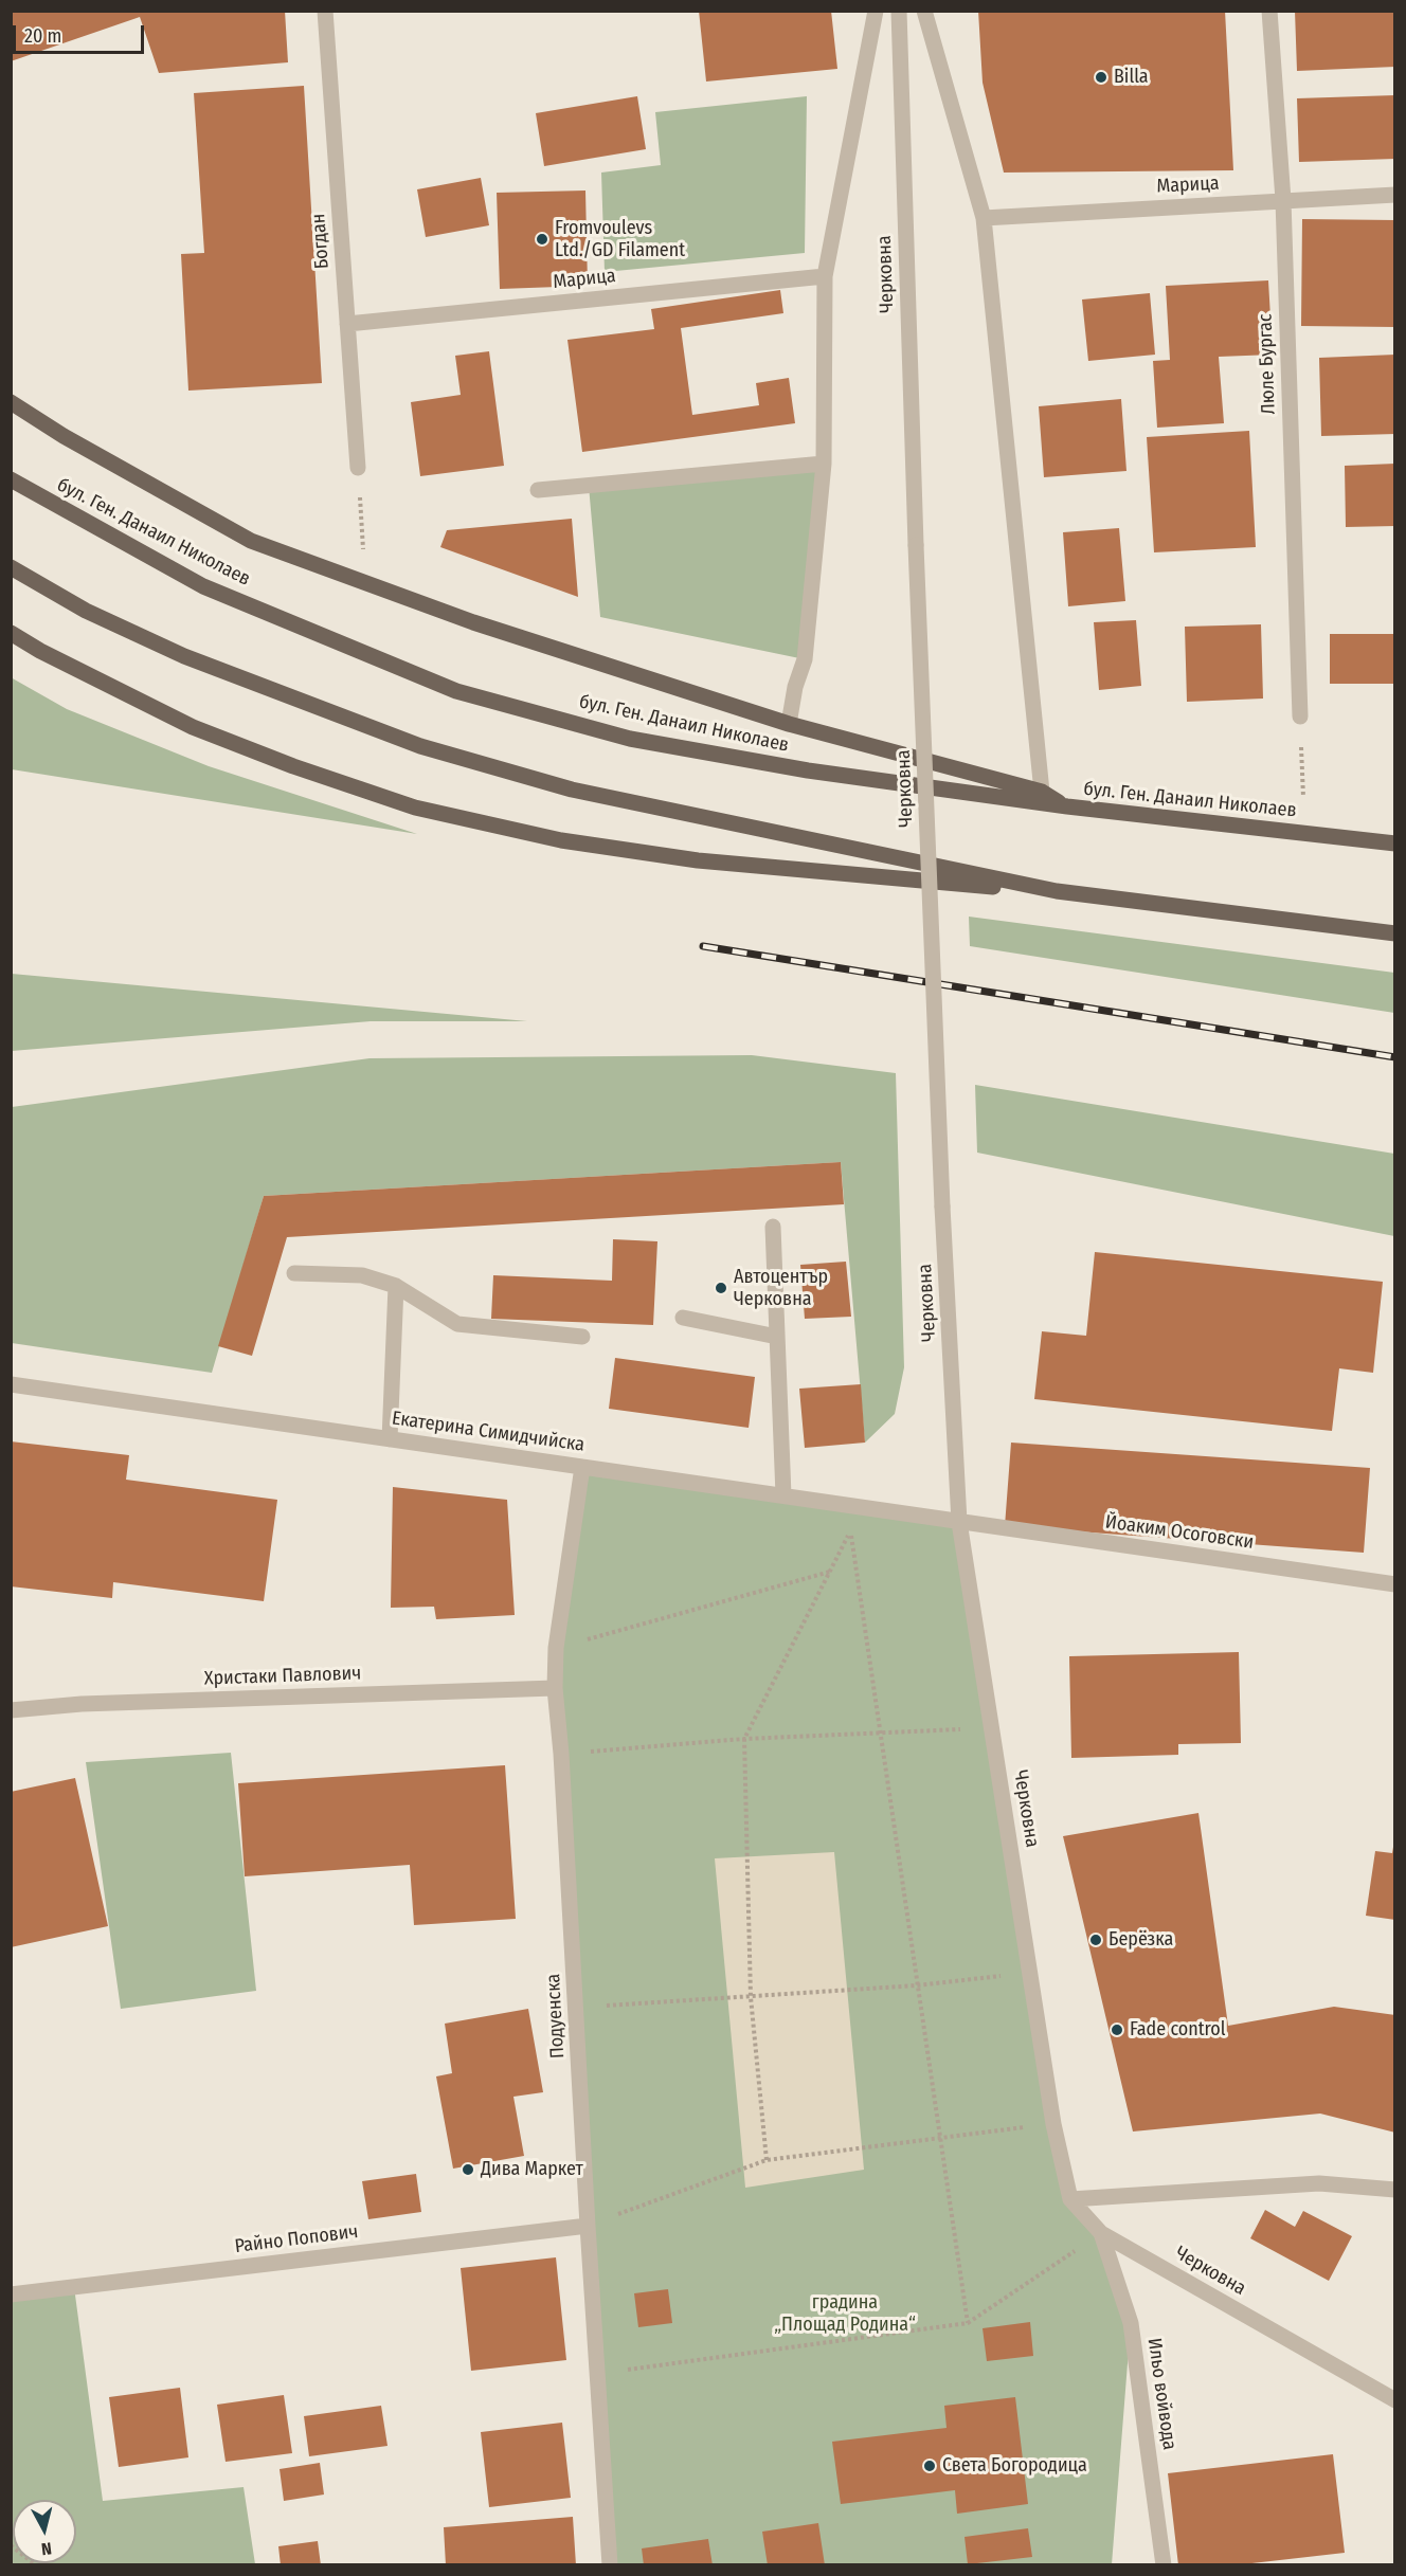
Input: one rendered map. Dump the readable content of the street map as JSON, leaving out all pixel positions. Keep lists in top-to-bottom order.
{
  "streets": {
    "main road": ["бул. Ген. Данаил Николаев"],
    "street": [
      "Марица",
      "Богдан",
      "Черковна",
      "Люле Бургас",
      "Екатерина Симидчийска",
      "Йоаким Осоговски",
      "Христаки Павлович",
      "Подуенска",
      "Райно Попович",
      "Ильо войвода"
    ]
  },
  "crossings": [
    ["Марица", "Богдан"],
    ["Марица", "Люле Бургас"],
    ["Черковна", "Екатерина Симидчийска"],
    ["Черковна", "Йоаким Осоговски"],
    ["Черковна", "Ильо войвода"],
    ["Екатерина Симидчийска", "Йоаким Осоговски"],
    ["Екатерина Симидчийска", "Подуенска"],
    ["Христаки Павлович", "Подуенска"],
    ["Подуенска", "Райно Попович"]
  ],
  "parks": ["градина „Площад Родина“"],
  "places": [
    "Billa",
    "Fromvoulevs Ltd./GD Filament",
    "Автоцентър Черковна",
    "Берёзка",
    "Fade control",
    "Дива Маркет",
    "Света Богородица"
  ],
  "scale_bar": "20 m",
  "north": "bottom"
}
